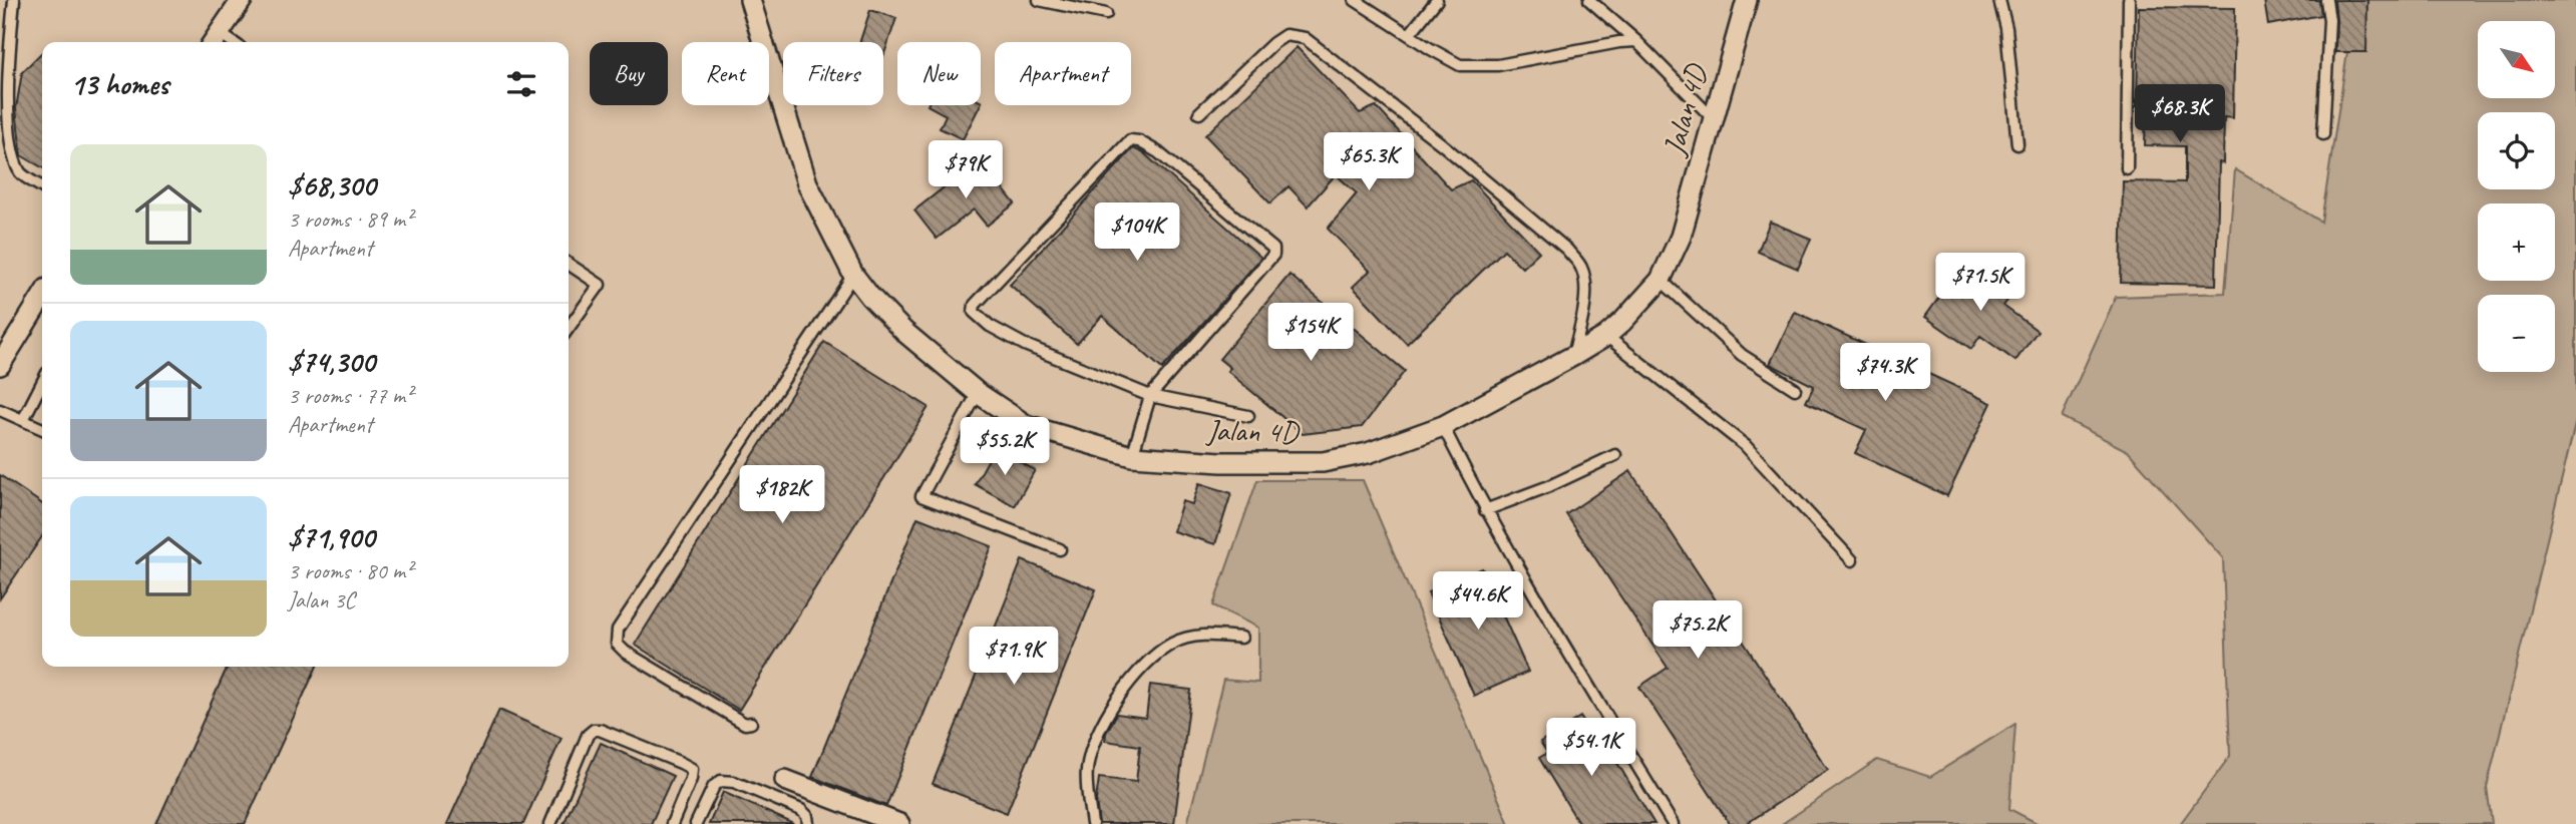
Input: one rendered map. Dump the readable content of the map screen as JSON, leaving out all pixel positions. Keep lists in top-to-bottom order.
{
  "streets": {
    "street": ["Jalan 4D"]
  },
  "north": "bottom right",
  "page": {
    "map_buttons": ["+", "−"],
    "chip": [
      "Buy",
      "Rent",
      "Filters",
      "New",
      "Apartment"
    ],
    "heading": "13 homes",
    "price": [
      "$68.3K",
      "$65.3K",
      "$79K",
      "$104K",
      "$71.5K",
      "$154K",
      "$74.3K",
      "$55.2K",
      "$182K",
      "$44.6K",
      "$75.2K",
      "$71.9K",
      "$54.1K"
    ],
    "list": [
      {
        "name": "$68,300",
        "note": "3 rooms · 89 m² · Apartment"
      },
      {
        "name": "$74,300",
        "note": "3 rooms · 77 m² · Apartment"
      },
      {
        "name": "$71,900",
        "note": "3 rooms · 80 m² · Jalan 3C"
      }
    ]
  }
}
